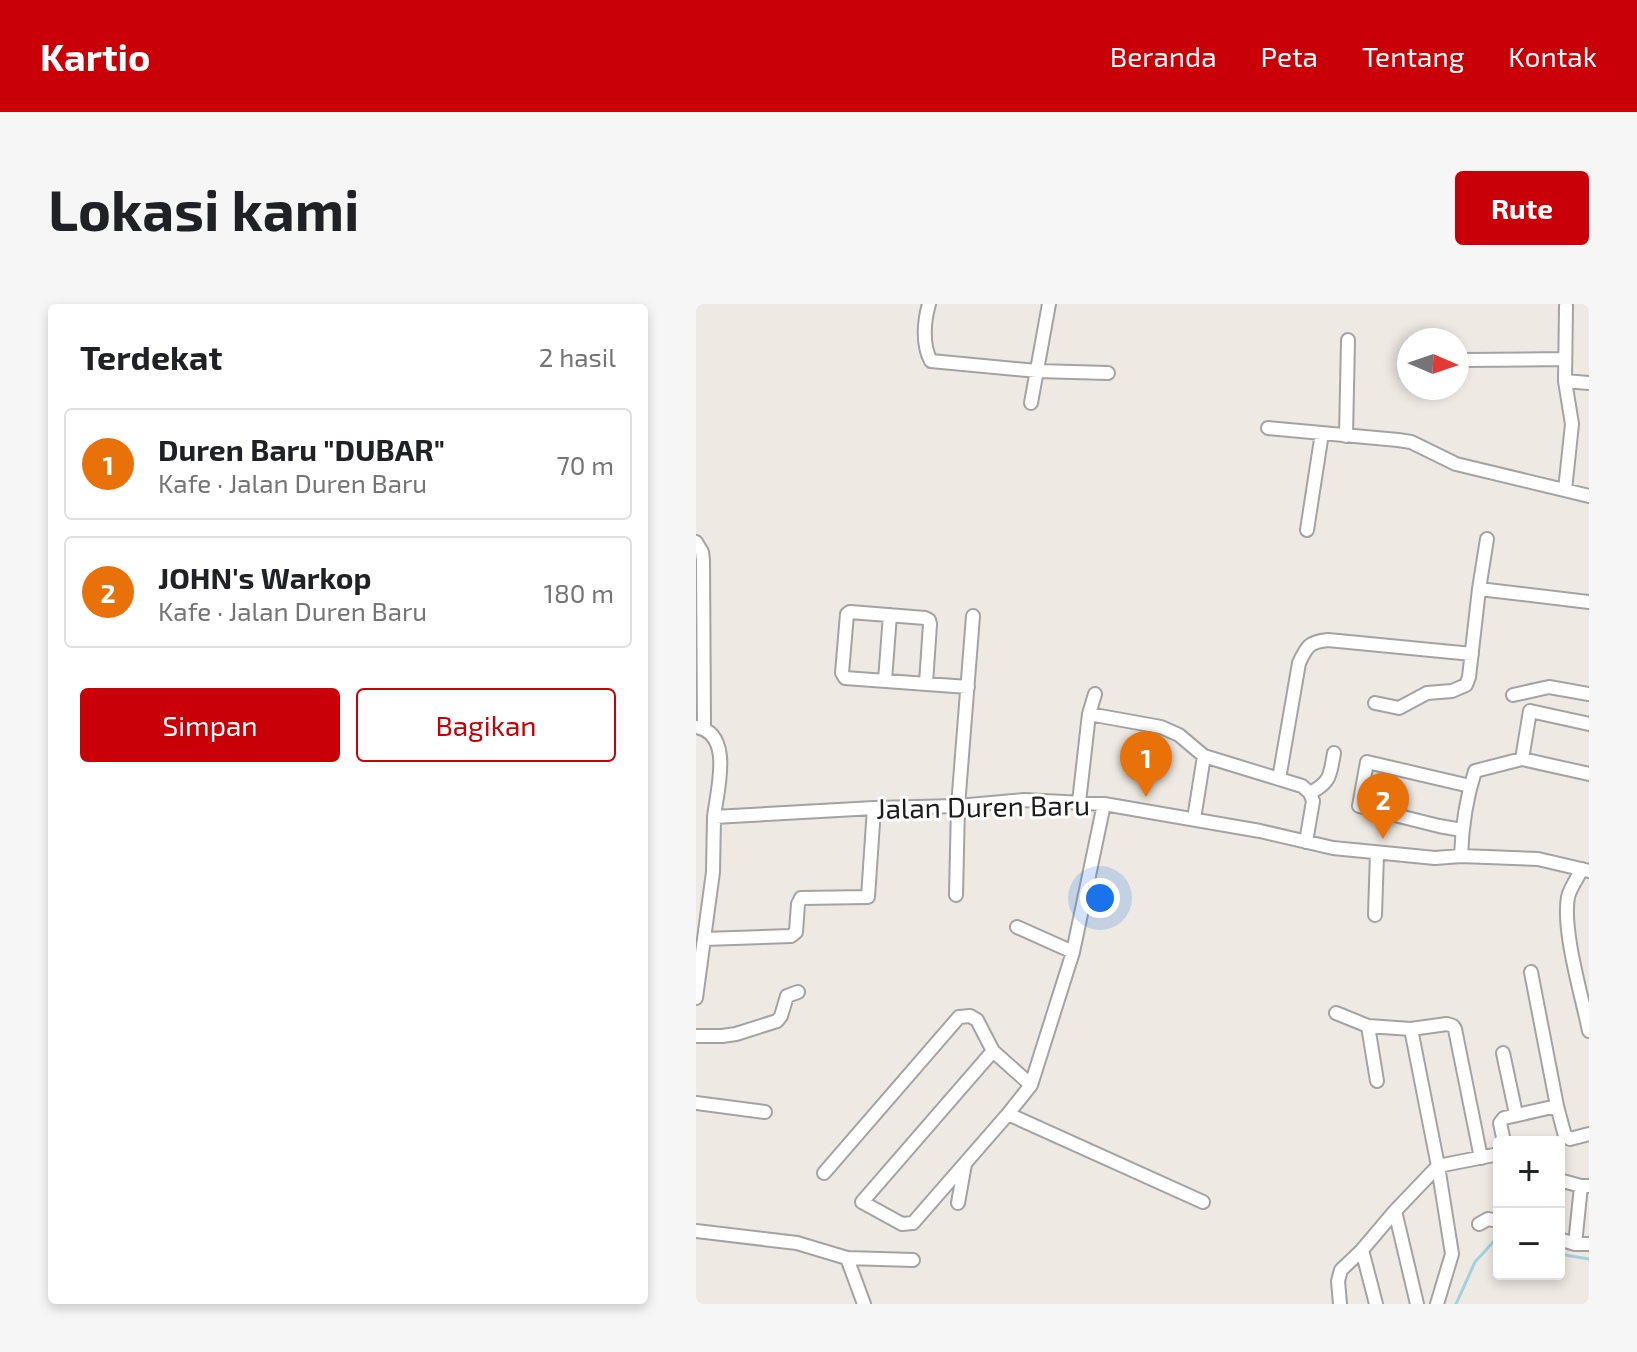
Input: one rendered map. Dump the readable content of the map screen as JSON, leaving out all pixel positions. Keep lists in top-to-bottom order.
{
  "streets": {
    "street": ["Jalan Duren Baru"]
  },
  "north": "right",
  "page": {
    "header": "Kartio",
    "nav": [
      "Beranda",
      "Peta",
      "Tentang",
      "Kontak"
    ],
    "buttons": [
      "Rute",
      ["Simpan", "Bagikan"]
    ],
    "title": "Lokasi kami",
    "heading": ["Terdekat", "2 hasil"],
    "list": [
      {
        "mark": "1",
        "name": "Duren Baru \"DUBAR\"",
        "note": "Kafe · Jalan Duren Baru",
        "value": "70 m"
      },
      {
        "mark": "2",
        "name": "JOHN's Warkop",
        "note": "Kafe · Jalan Duren Baru",
        "value": "180 m"
      }
    ],
    "pins": ["1", "2"],
    "map_buttons": ["+", "−"]
  }
}
